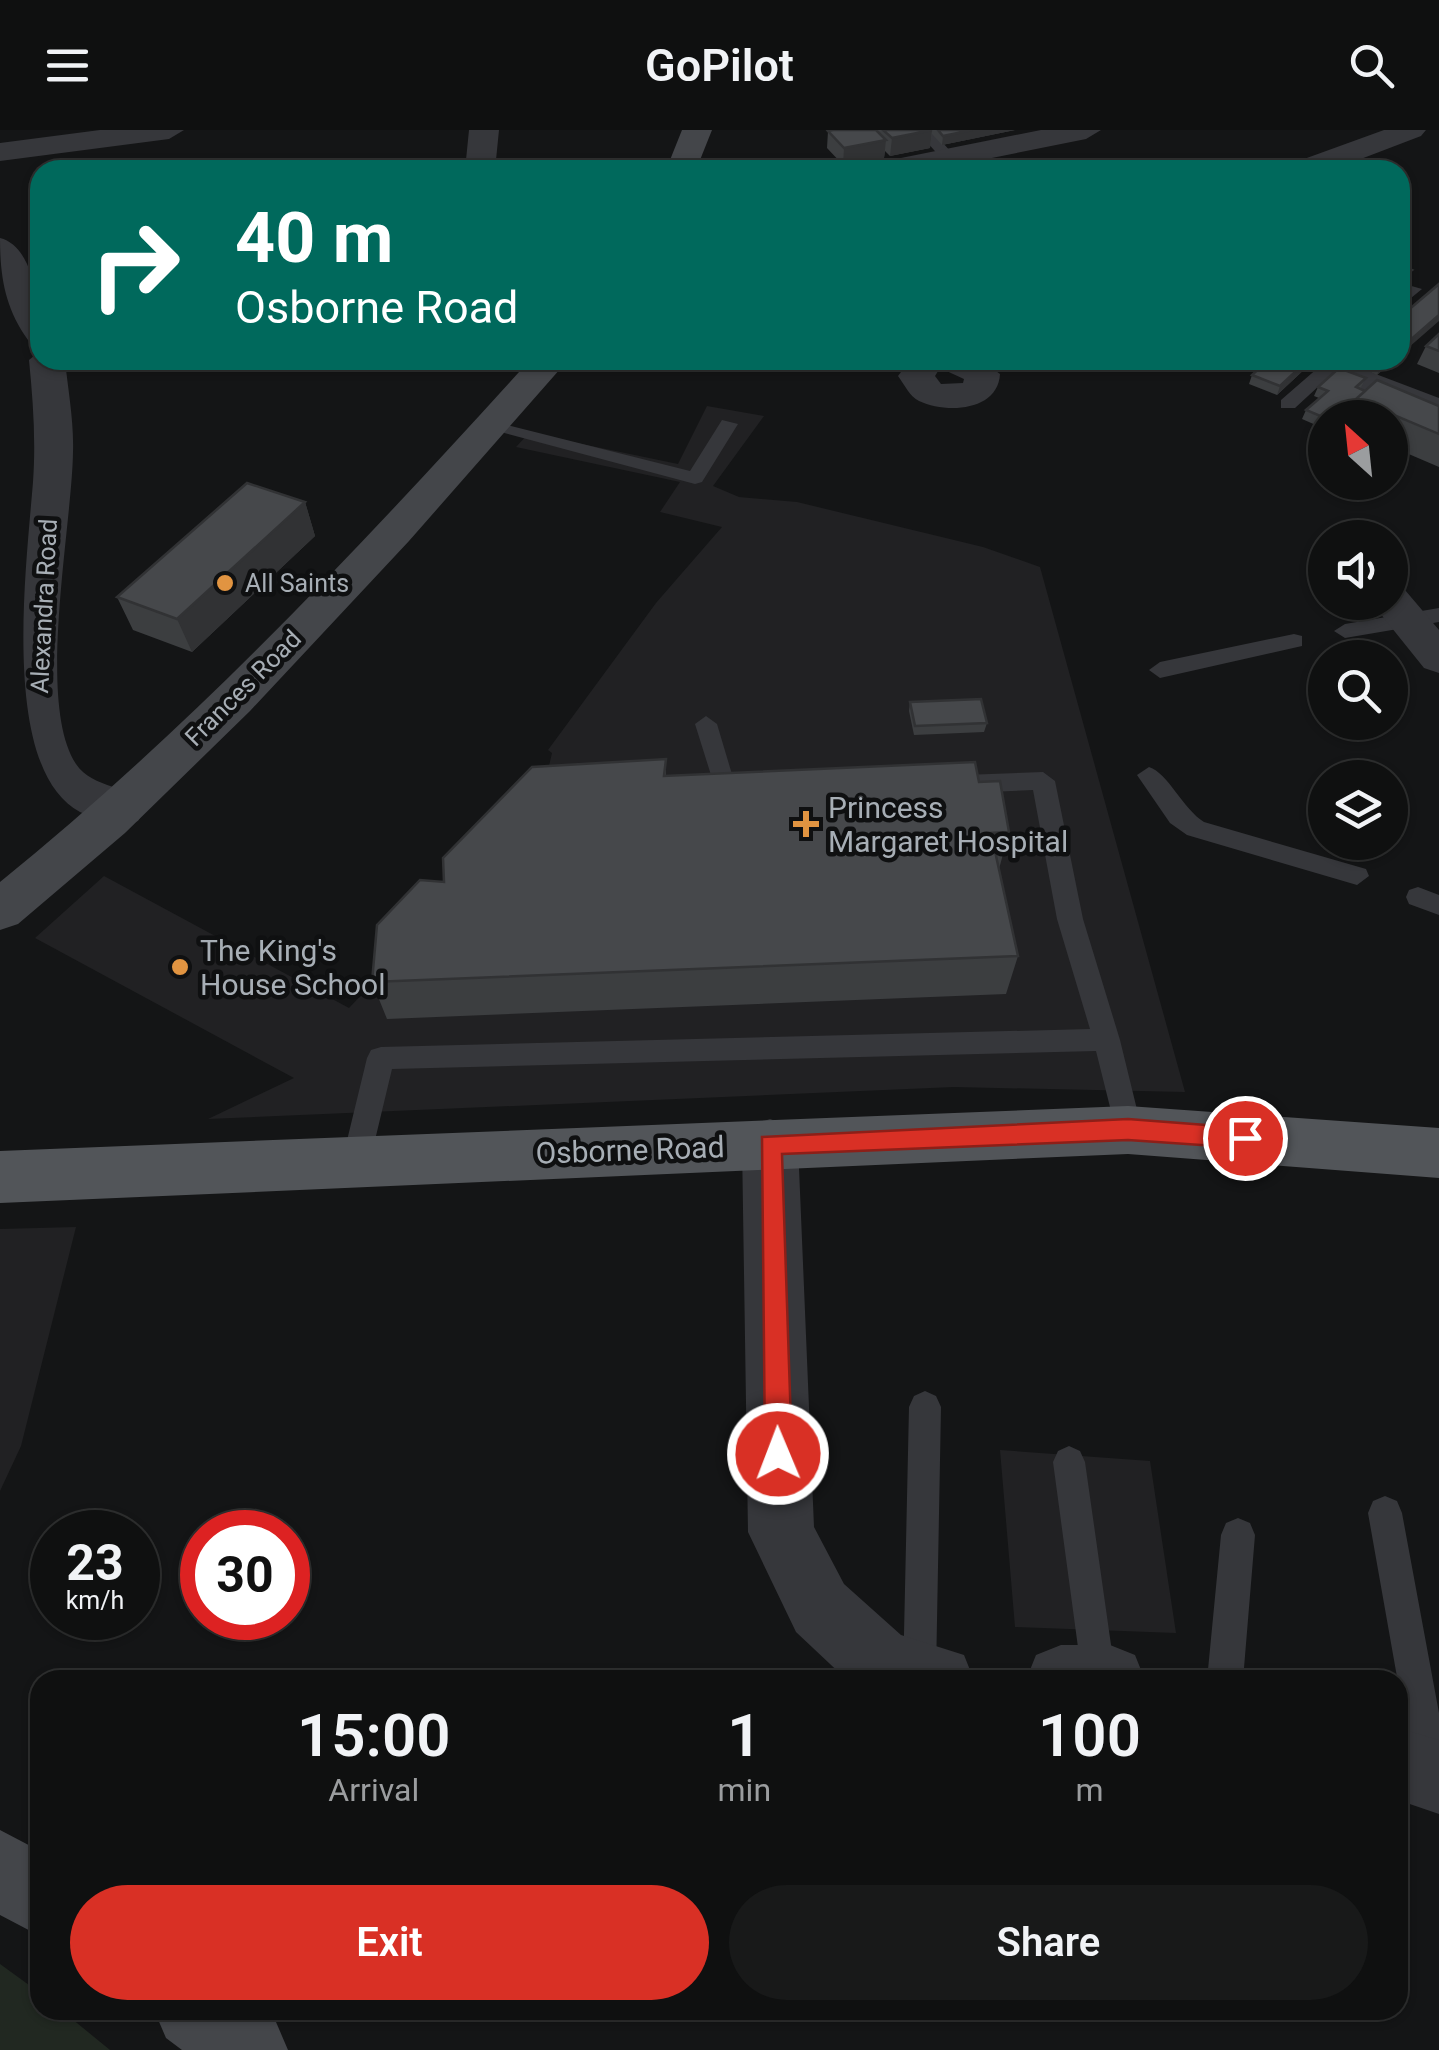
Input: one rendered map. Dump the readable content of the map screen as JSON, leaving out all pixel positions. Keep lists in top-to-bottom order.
{
  "streets": {
    "main road": ["Frances Road", "Osborne Road"],
    "street": ["Alexandra Road"]
  },
  "crossings": [
    ["Alexandra Road", "Frances Road"]
  ],
  "places": {
    "other": ["All Saints", "The King's House School"],
    "health": ["Princess Margaret Hospital"]
  },
  "north": "top left",
  "page": {
    "header": "GoPilot",
    "turn": ["40 m", "Osborne Road"],
    "speed": "23 km/h",
    "limit": "30",
    "eta": [
      "15:00",
      "Arrival",
      "1",
      "min",
      "100",
      "m"
    ],
    "buttons": ["Exit", "Share"]
  }
}
